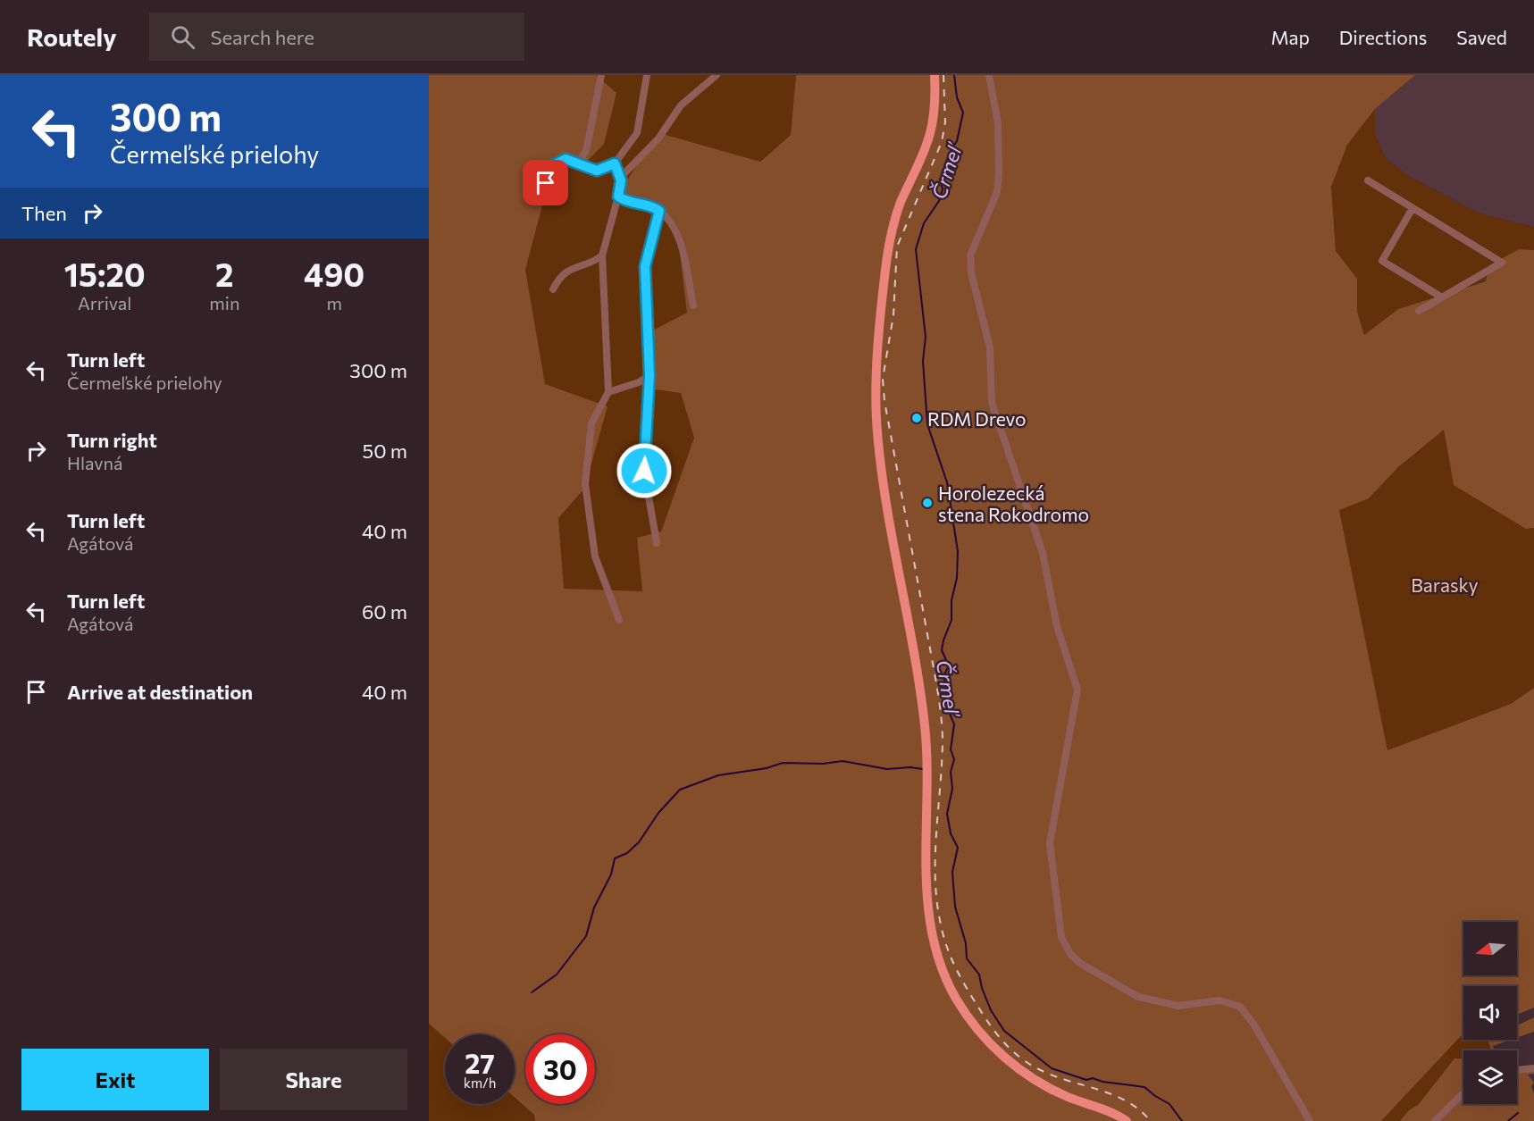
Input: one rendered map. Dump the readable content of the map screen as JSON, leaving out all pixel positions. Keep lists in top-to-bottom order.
{
  "water": ["Črmeľ"],
  "parks": ["Barasky"],
  "places": ["RDM Drevo", "Horolezecká stena Rokodromo"],
  "north": "left",
  "page": {
    "header": "Routely",
    "search": "Search here",
    "nav": ["Map", "Directions", "Saved"],
    "turn": ["300 m", "Čermeľské prielohy"],
    "then": "Then",
    "eta": [
      "15:20",
      "Arrival",
      "2",
      "min",
      "490",
      "m"
    ],
    "list": [
      {
        "name": "Turn left",
        "note": "Čermeľské prielohy",
        "value": "300 m"
      },
      {
        "name": "Turn right",
        "note": "Hlavná",
        "value": "50 m"
      },
      {
        "name": "Turn left",
        "note": "Agátová",
        "value": "40 m"
      },
      {
        "name": "Turn left",
        "note": "Agátová",
        "value": "60 m"
      },
      {
        "name": "Arrive at destination",
        "value": "40 m"
      }
    ],
    "speed": "27 km/h",
    "limit": "30",
    "buttons": ["Exit", "Share"]
  }
}
